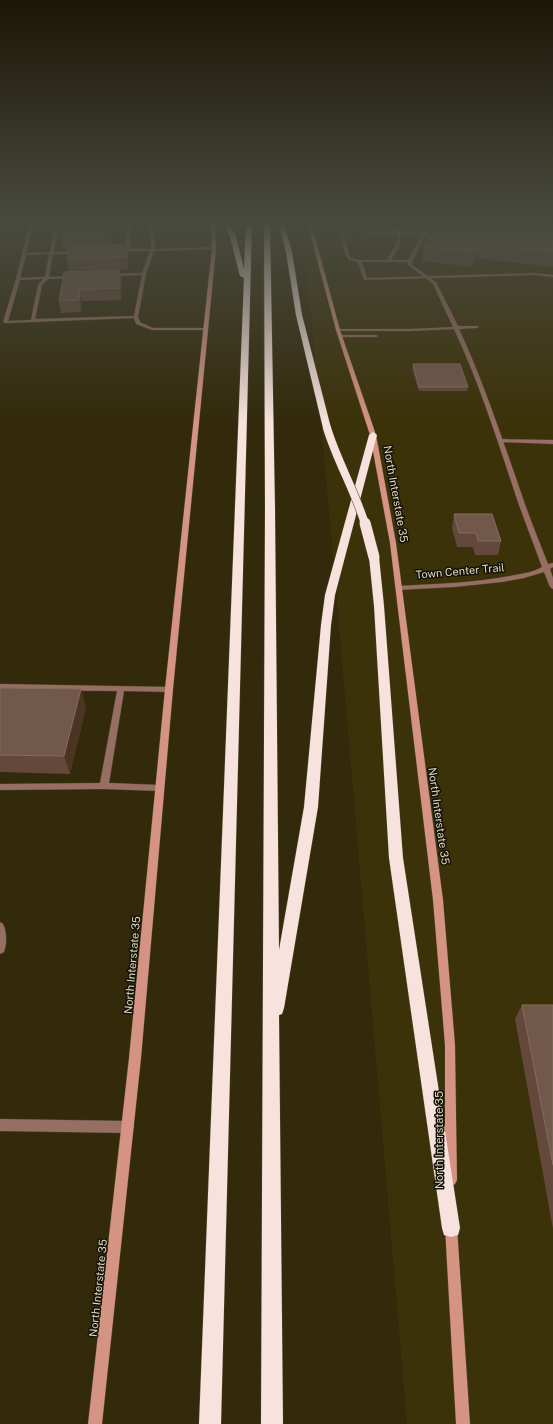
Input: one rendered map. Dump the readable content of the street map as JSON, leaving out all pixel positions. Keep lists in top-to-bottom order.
{
  "streets": {
    "main road": ["North Interstate 35"],
    "street": ["Town Center Trail"]
  },
  "crossings": [
    ["North Interstate 35", "Town Center Trail"]
  ]
}
